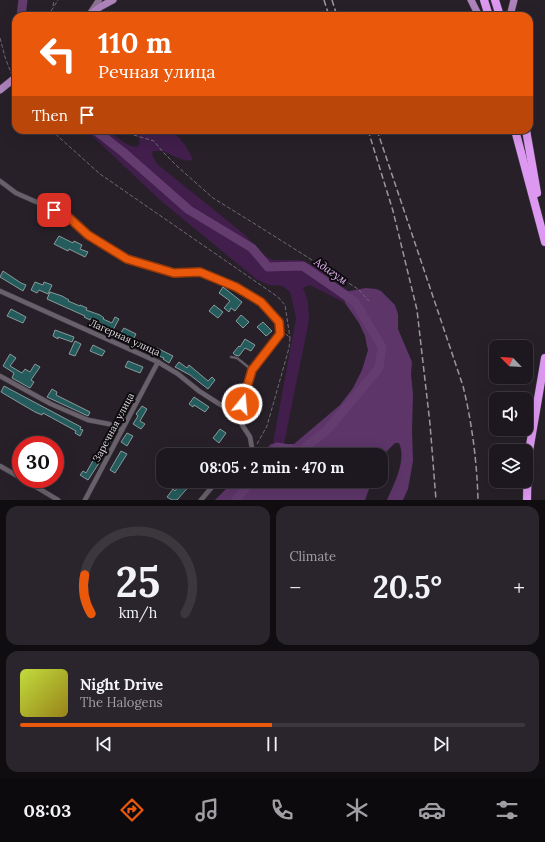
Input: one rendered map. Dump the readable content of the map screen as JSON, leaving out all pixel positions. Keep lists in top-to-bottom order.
{
  "streets": {
    "street": ["Лагерная улица", "Заречная улица"]
  },
  "crossings": [
    ["Лагерная улица", "Заречная улица"]
  ],
  "water": ["Адагум"],
  "north": "top left",
  "page": {
    "turn": ["110 m", "Речная улица"],
    "then": "Then",
    "limit": "30",
    "trip": "08:05 · 2 min · 470 m",
    "tile": "Climate",
    "heat": ["−", "20.5°", "+"],
    "song": ["Night Drive", "The Halogens"],
    "tabs": "08:03",
    "gauge": ["25", "km/h"]
  }
}
